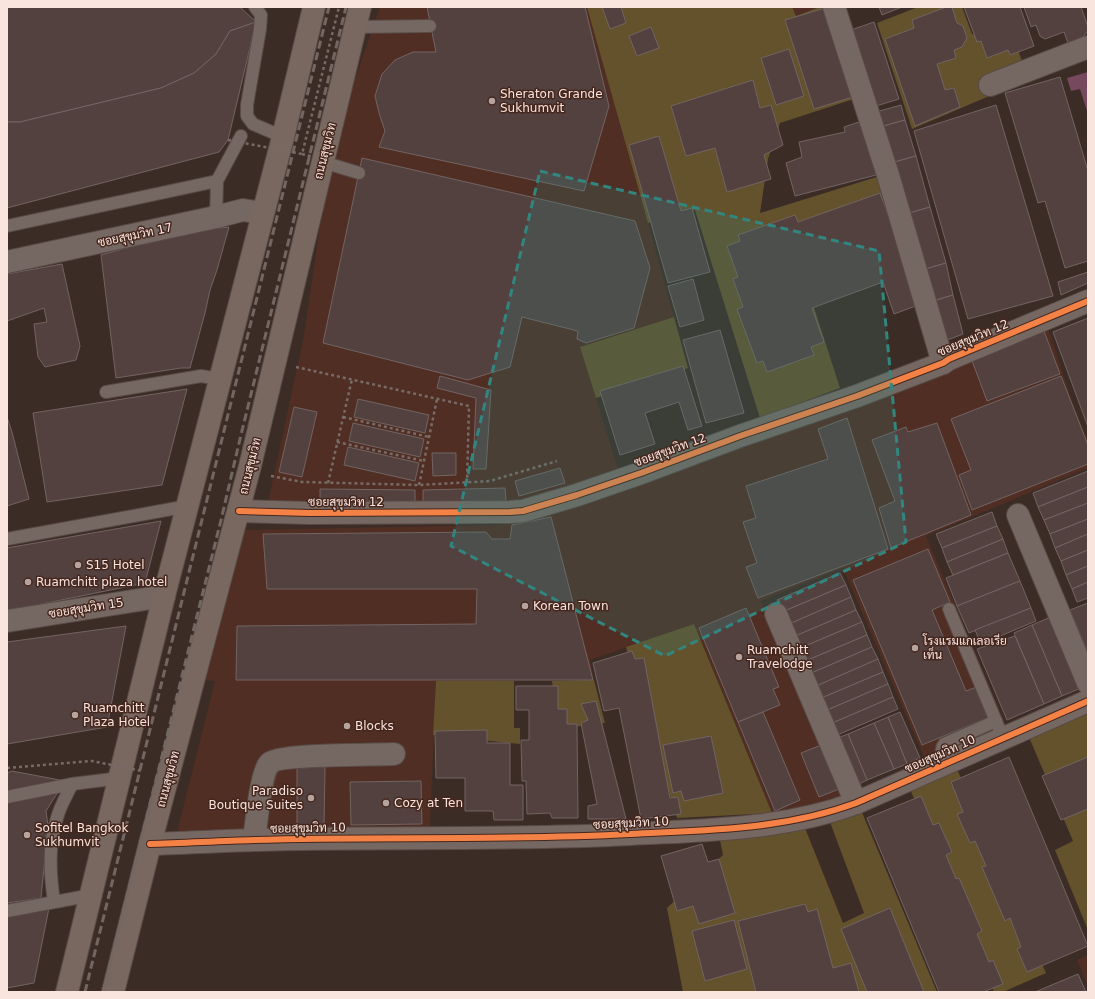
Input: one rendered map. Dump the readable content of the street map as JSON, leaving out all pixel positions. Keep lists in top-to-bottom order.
{
  "streets": {
    "main road": ["ถนนสุขุมวิท"],
    "street": [
      "ซอยสุขุมวิท 17",
      "ซอยสุขุมวิท 12",
      "ซอยสุขุมวิท 15",
      "ซอยสุขุมวิท 10"
    ]
  },
  "crossings": [
    ["ถนนสุขุมวิท", "ซอยสุขุมวิท 12"],
    ["ถนนสุขุมวิท", "ซอยสุขุมวิท 10"]
  ],
  "places": [
    "Sheraton Grande Sukhumvit",
    "S15 Hotel",
    "Ruamchitt plaza hotel",
    "Korean Town",
    "โรงแรมแกเลอเรีย เท็น",
    "Ruamchitt Travelodge",
    "Ruamchitt Plaza Hotel",
    "Blocks",
    "Paradiso Boutique Suites",
    "Cozy at Ten",
    "Sofitel Bangkok Sukhumvit"
  ]
}
